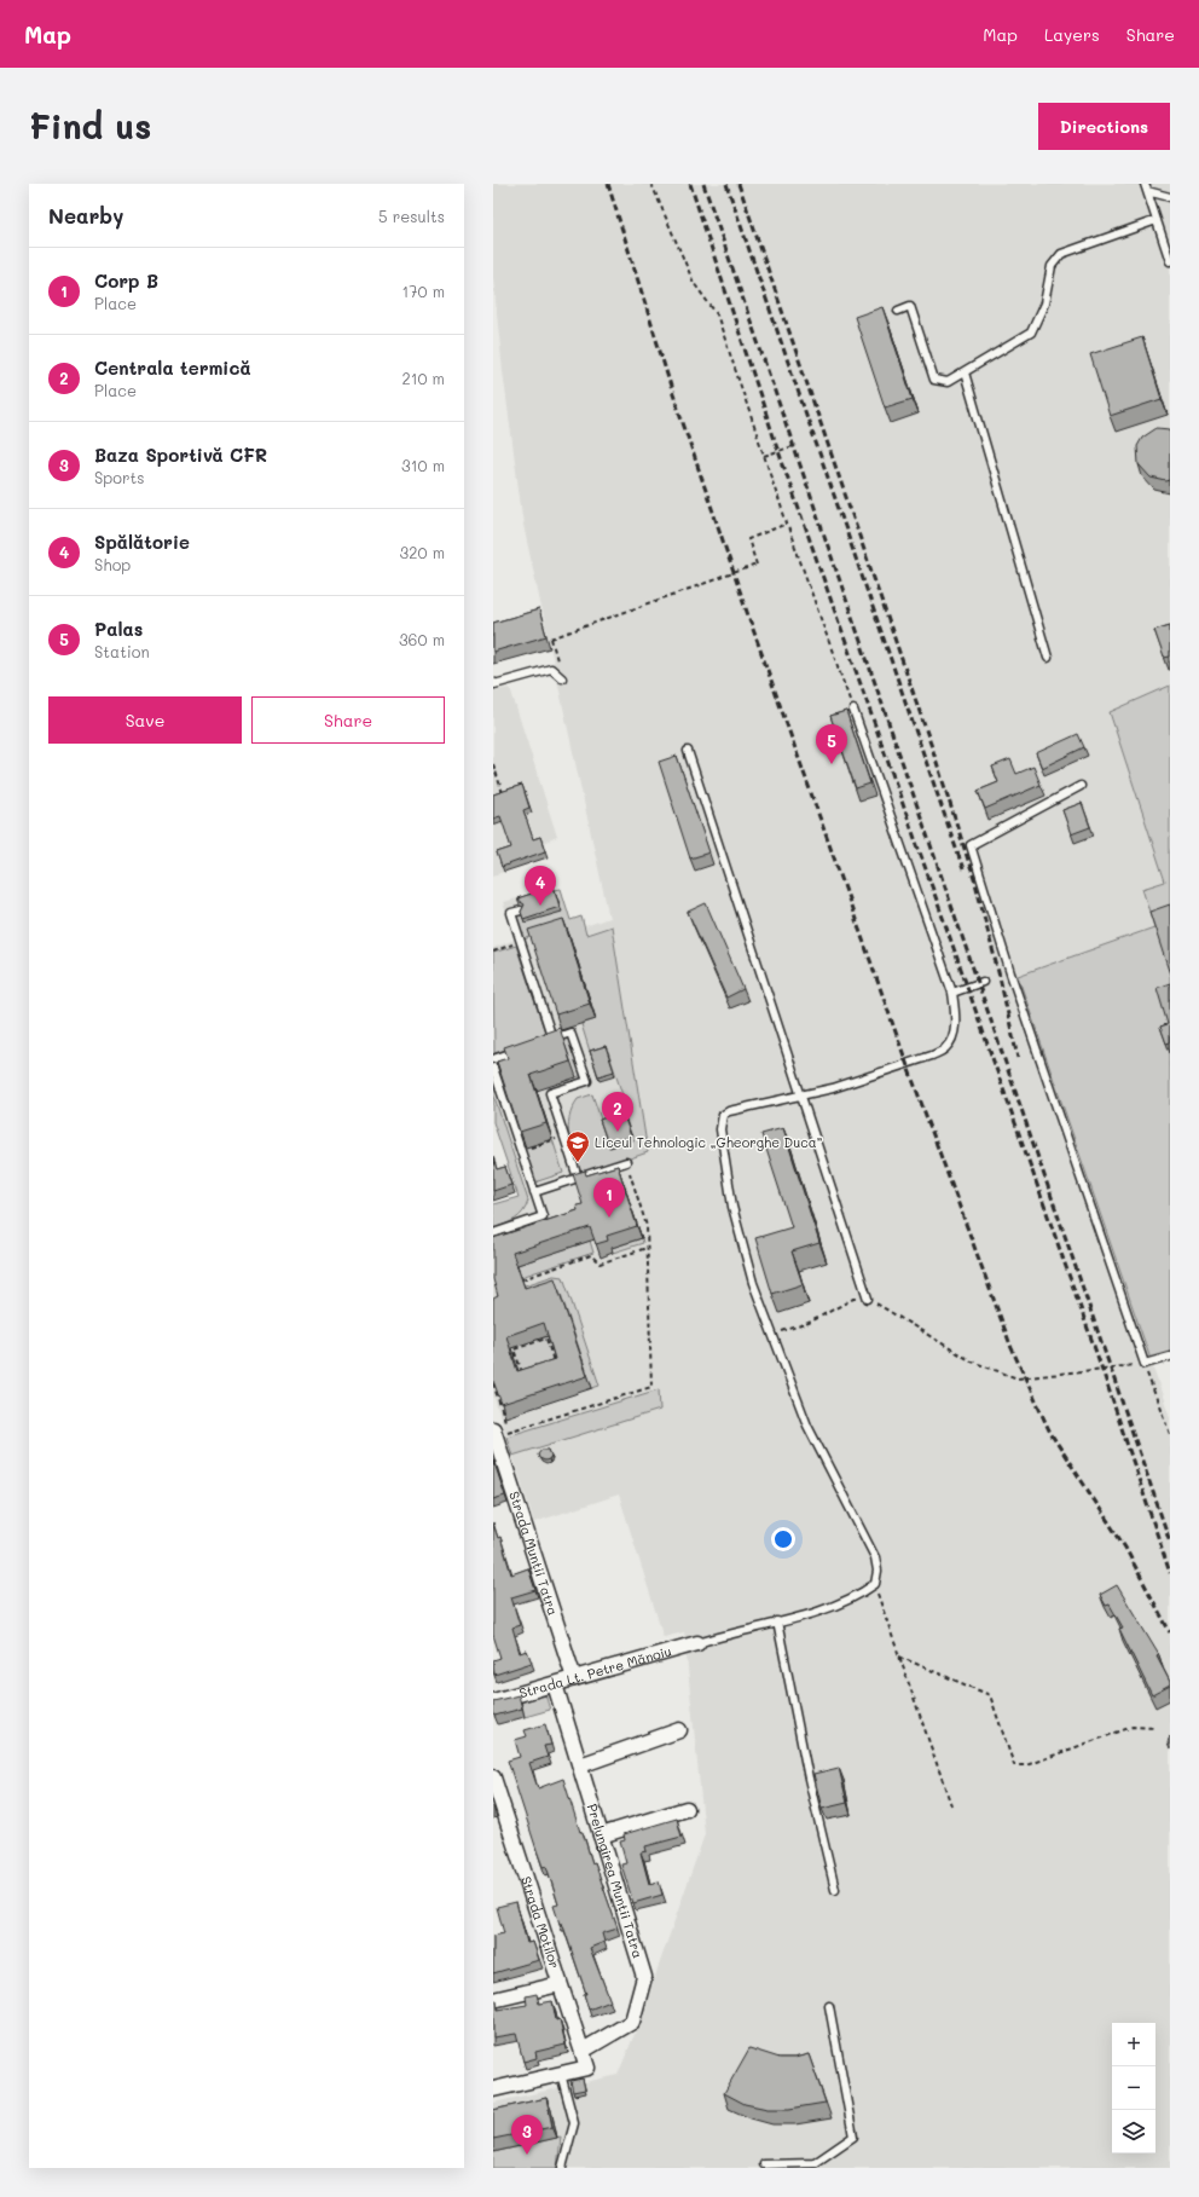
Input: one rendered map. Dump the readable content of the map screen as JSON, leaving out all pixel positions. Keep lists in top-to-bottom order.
{
  "streets": {
    "street": [
      "Strada Munții Tatra",
      "Strada Lt. Petre Mănoiu",
      "Prelungirea Munții Tatra",
      "Strada Moților"
    ]
  },
  "crossings": [
    ["Strada Munții Tatra", "Strada Lt. Petre Mănoiu"],
    ["Strada Lt. Petre Mănoiu", "Prelungirea Munții Tatra"],
    ["Prelungirea Munții Tatra", "Strada Moților"]
  ],
  "places": {
    "school or university": ["Liceul Tehnologic „Gheorghe Duca”"]
  },
  "page": {
    "header": "Map",
    "nav": ["Map", "Layers", "Share"],
    "buttons": [
      "Directions",
      ["Save", "Share"]
    ],
    "title": "Find us",
    "heading": ["Nearby", "5 results"],
    "list": [
      {
        "mark": "1",
        "name": "Corp B",
        "note": "Place",
        "value": "170 m"
      },
      {
        "mark": "2",
        "name": "Centrala termică",
        "note": "Place",
        "value": "210 m"
      },
      {
        "mark": "3",
        "name": "Baza Sportivă CFR",
        "note": "Sports",
        "value": "310 m"
      },
      {
        "mark": "4",
        "name": "Spălătorie",
        "note": "Shop",
        "value": "320 m"
      },
      {
        "mark": "5",
        "name": "Palas",
        "note": "Station",
        "value": "360 m"
      }
    ],
    "pins": [
      "5",
      "4",
      "2",
      "1",
      "3"
    ],
    "map_buttons": ["+", "−"]
  }
}
